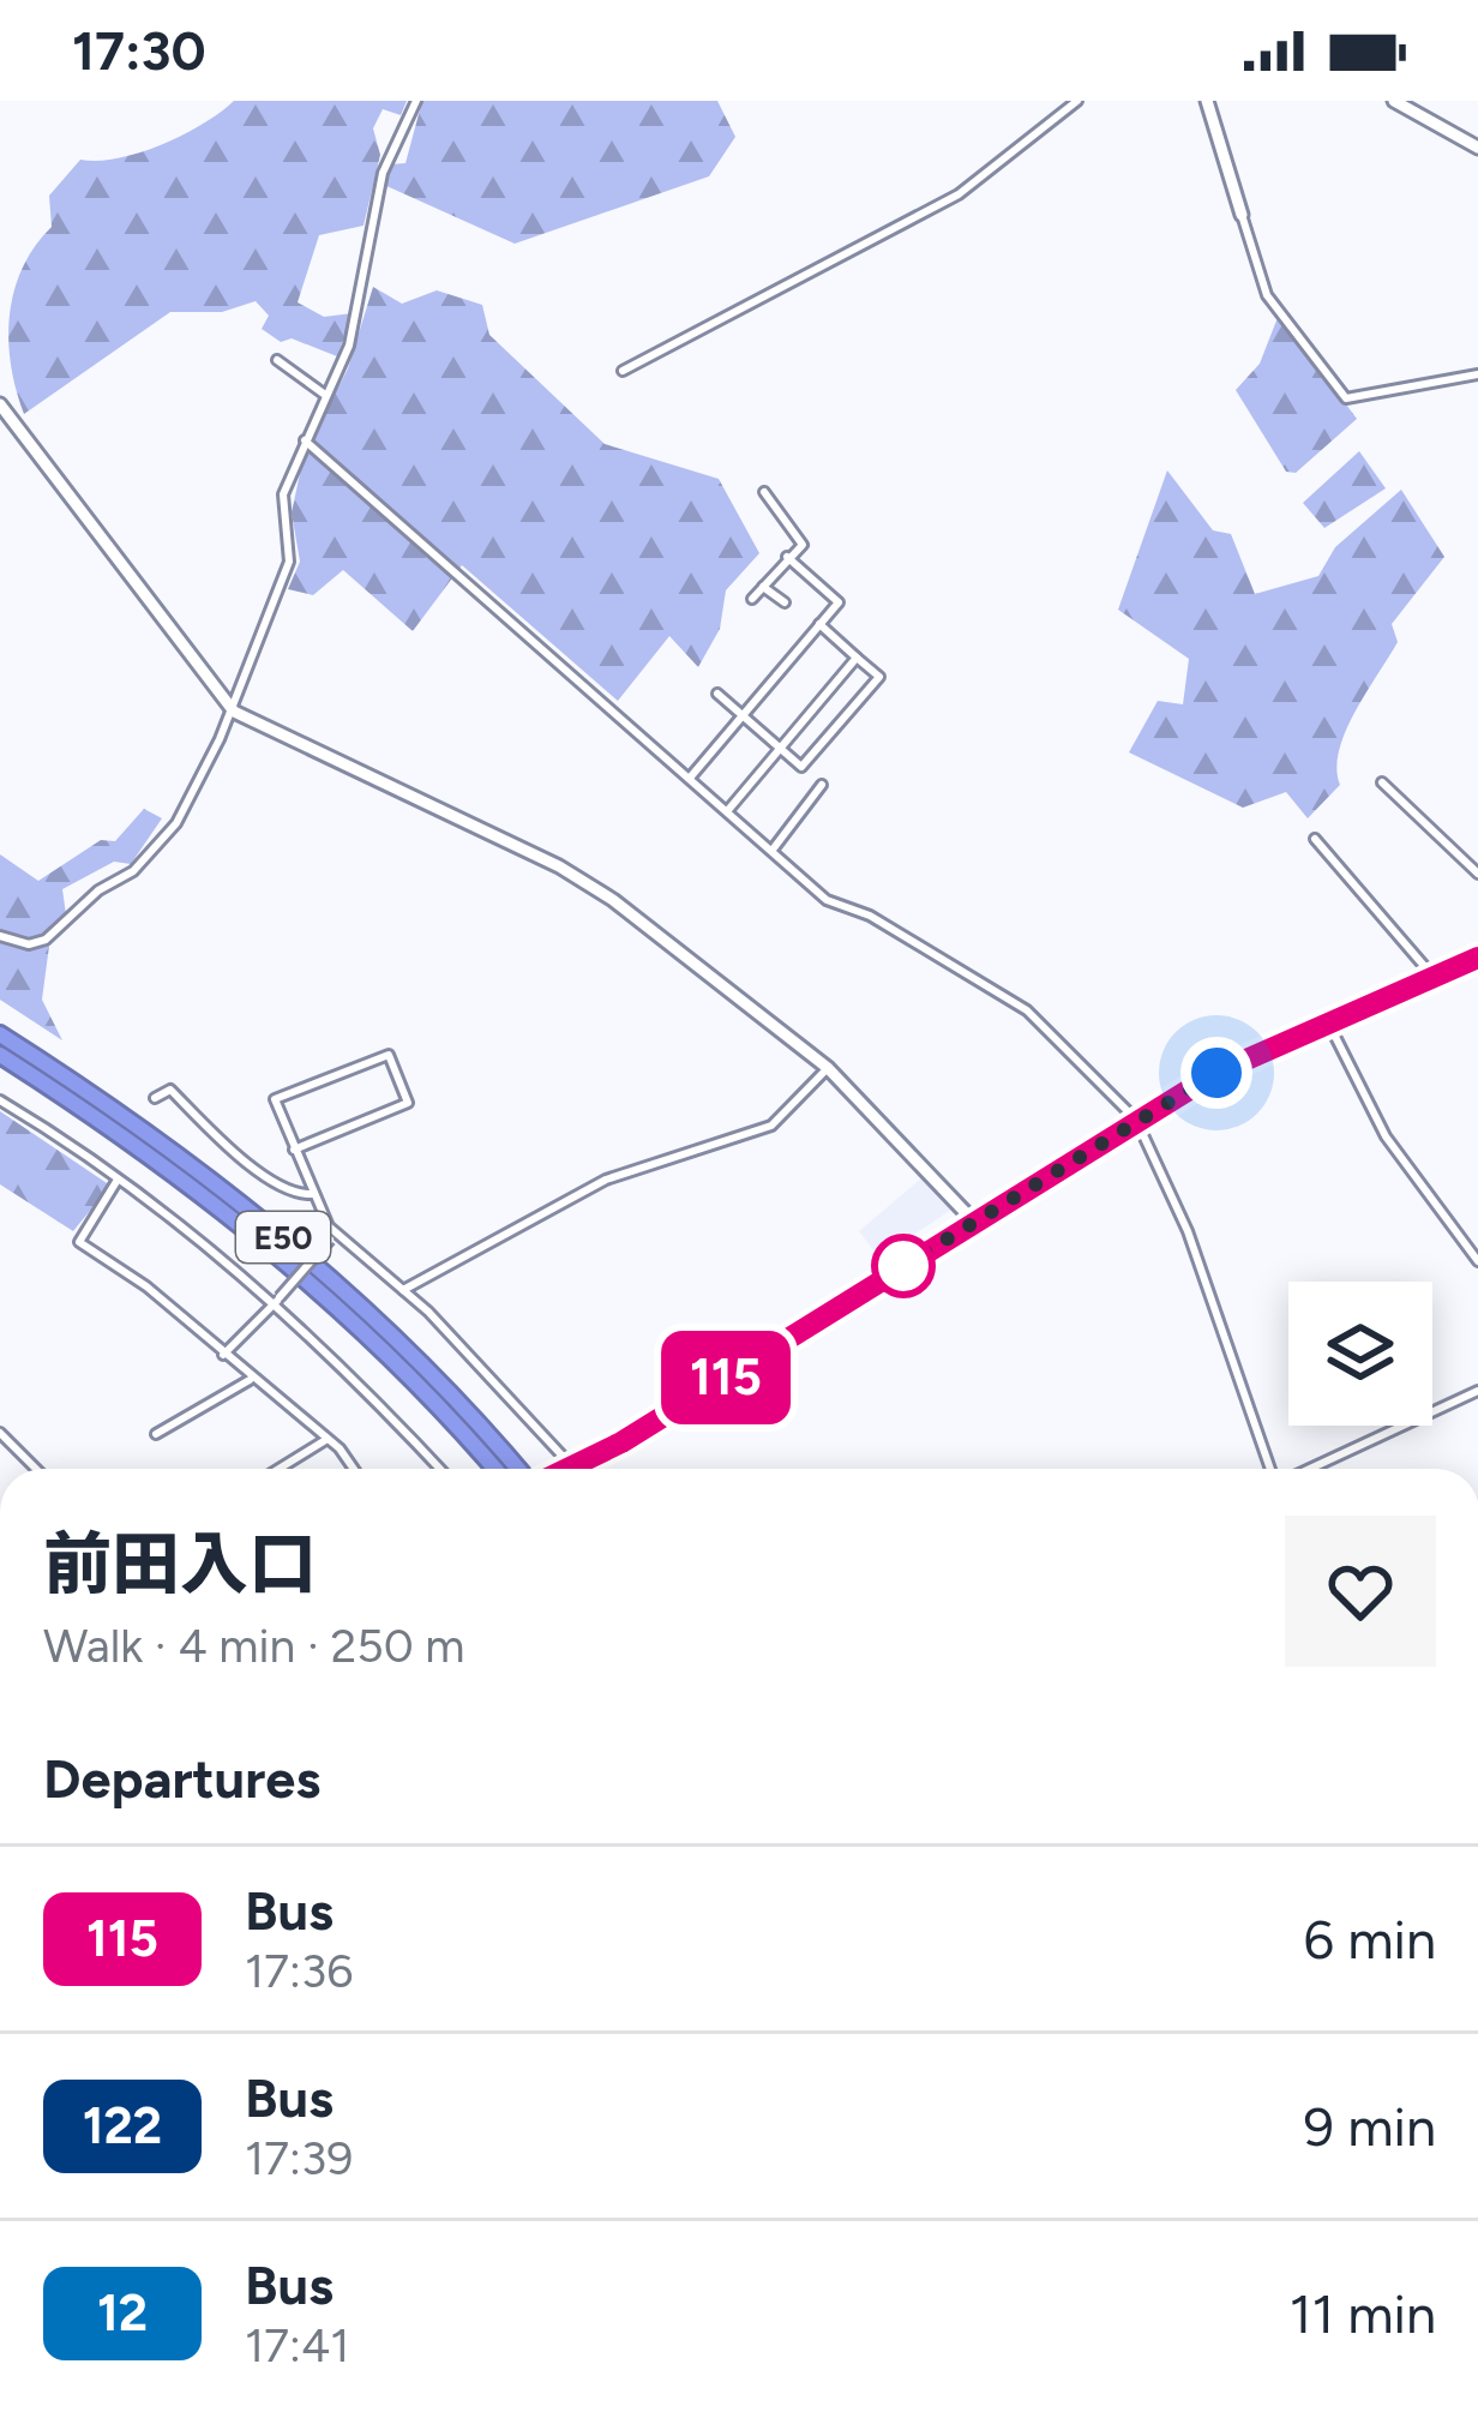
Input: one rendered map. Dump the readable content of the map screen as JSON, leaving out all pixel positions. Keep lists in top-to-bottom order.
{
  "streets": {
    "highway": ["E50"]
  },
  "lines": ["bus line 115"],
  "page": {
    "status": "17:30",
    "on_map": "115",
    "heading": [
      ["前田入口", "Walk · 4 min · 250 m"],
      "Departures"
    ],
    "list": [
      {
        "mark": "115",
        "name": "Bus",
        "note": "17:36",
        "value": "6 min"
      },
      {
        "mark": "122",
        "name": "Bus",
        "note": "17:39",
        "value": "9 min"
      },
      {
        "mark": "12",
        "name": "Bus",
        "note": "17:41",
        "value": "11 min"
      }
    ]
  }
}
